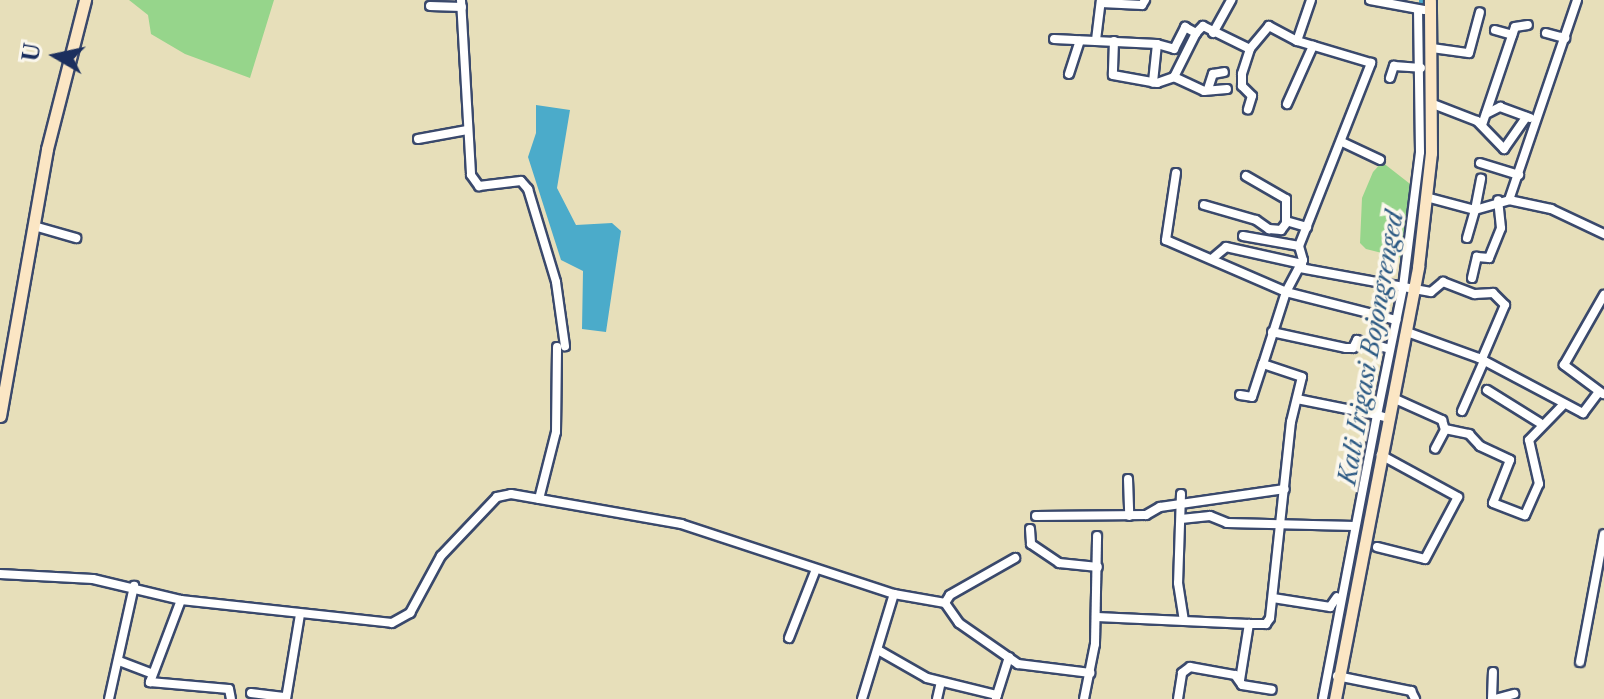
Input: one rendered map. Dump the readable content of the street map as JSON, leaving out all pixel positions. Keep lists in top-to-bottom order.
{
  "water": ["Kali Irigasi Bojongrenged"],
  "north": "left"
}
